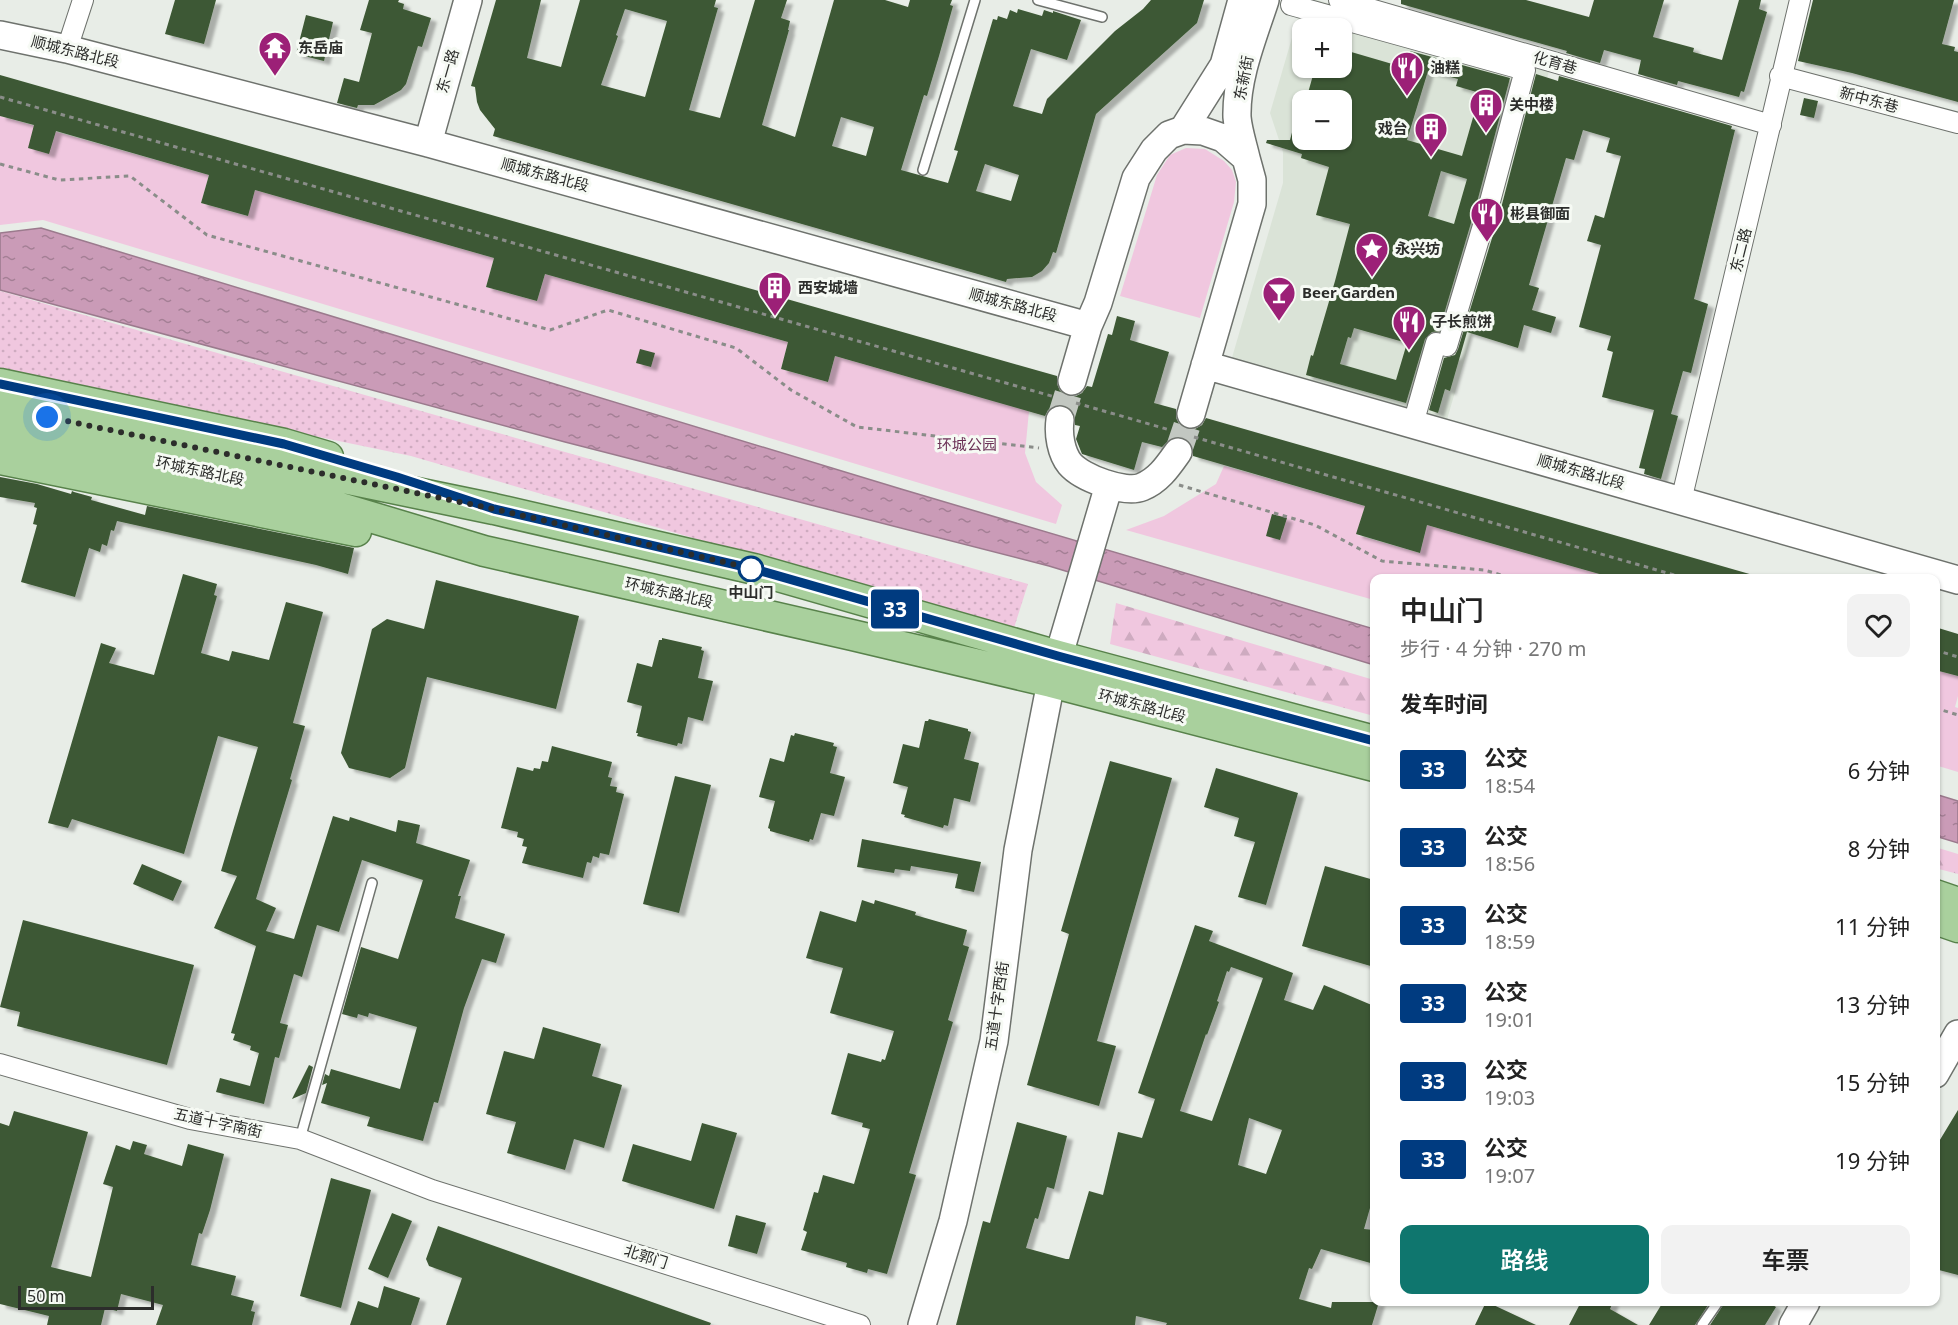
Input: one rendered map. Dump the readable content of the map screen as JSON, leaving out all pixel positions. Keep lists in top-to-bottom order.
{
  "streets": {
    "main road": ["环城东路北段"],
    "street": [
      "顺城东路北段",
      "化育巷",
      "东一路",
      "东新街",
      "新中东巷",
      "东二路",
      "五道十字西街",
      "五道十字南街",
      "北郭门"
    ]
  },
  "crossings": [
    ["顺城东路北段", "东一路"],
    ["顺城东路北段", "东新街"],
    ["顺城东路北段", "东二路"],
    ["化育巷", "东二路"],
    ["新中东巷", "东二路"],
    ["环城东路北段", "五道十字西街"],
    ["五道十字南街", "北郭门"]
  ],
  "parks": ["环城公园"],
  "places": {
    "temple": ["东岳庙"],
    "restaurant": ["油糕", "彬县御面", "子长煎饼"],
    "building": ["关中楼", "戏台", "西安城墙"],
    "place": ["永兴坊"],
    "bar": ["Beer Garden"],
    "other": ["中山门"]
  },
  "lines": ["bus line 33"],
  "scale_bar": "50 m",
  "page": {
    "on_map": "33",
    "map_buttons": ["+", "−"],
    "heading": [
      ["中山门", "步行 · 4 分钟 · 270 m"],
      "发车时间"
    ],
    "list": [
      {
        "mark": "33",
        "name": "公交",
        "note": "18:54",
        "value": "6 分钟"
      },
      {
        "mark": "33",
        "name": "公交",
        "note": "18:56",
        "value": "8 分钟"
      },
      {
        "mark": "33",
        "name": "公交",
        "note": "18:59",
        "value": "11 分钟"
      },
      {
        "mark": "33",
        "name": "公交",
        "note": "19:01",
        "value": "13 分钟"
      },
      {
        "mark": "33",
        "name": "公交",
        "note": "19:03",
        "value": "15 分钟"
      },
      {
        "mark": "33",
        "name": "公交",
        "note": "19:07",
        "value": "19 分钟"
      }
    ],
    "buttons": ["路线", "车票"],
    "scale": "50 m"
  }
}
